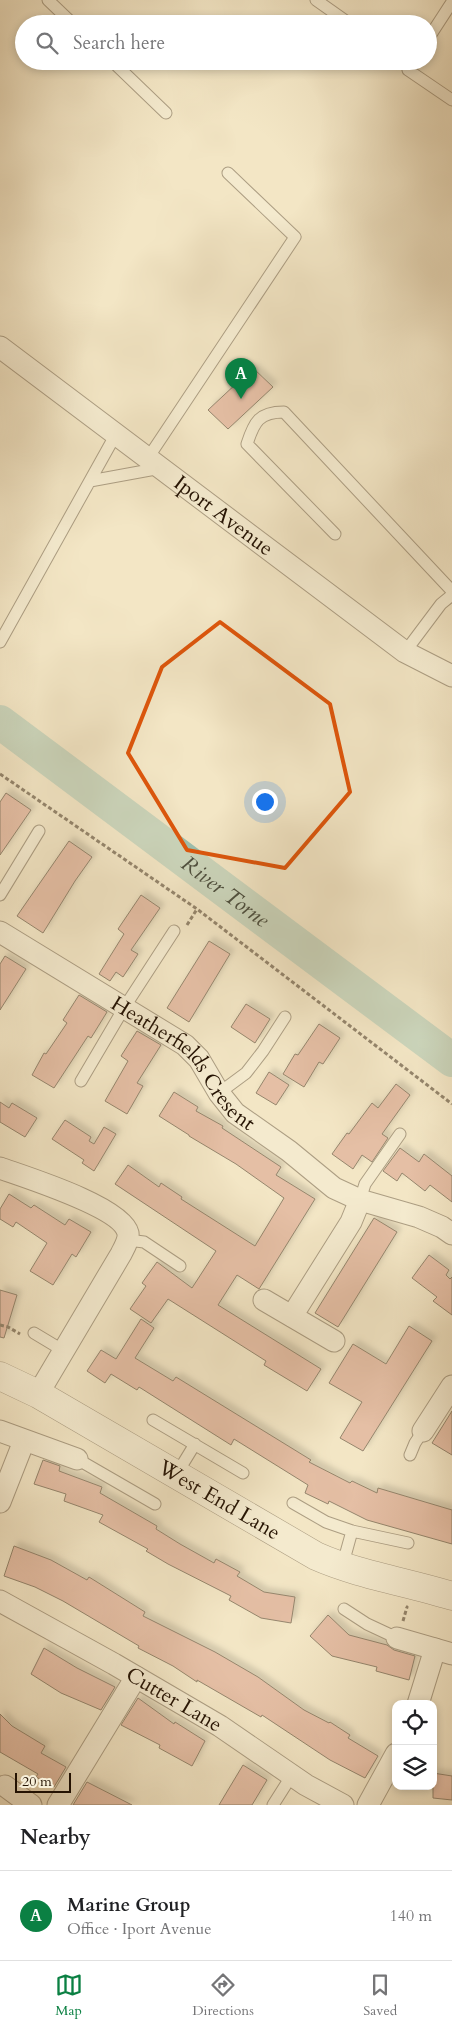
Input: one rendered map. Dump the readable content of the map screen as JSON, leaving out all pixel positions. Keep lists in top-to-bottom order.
{
  "streets": {
    "street": [
      "Iport Avenue",
      "Heatherfields Cresent",
      "West End Lane",
      "Cutter Lane"
    ]
  },
  "water": ["River Torne"],
  "scale_bar": "20 m",
  "page": {
    "search": "Search here",
    "pins": "A",
    "scale": "20 m",
    "heading": "Nearby",
    "list": [
      {
        "mark": "A",
        "name": "Marine Group",
        "note": "Office · Iport Avenue",
        "value": "140 m"
      }
    ],
    "nav": ["Map", "Directions", "Saved"]
  }
}
